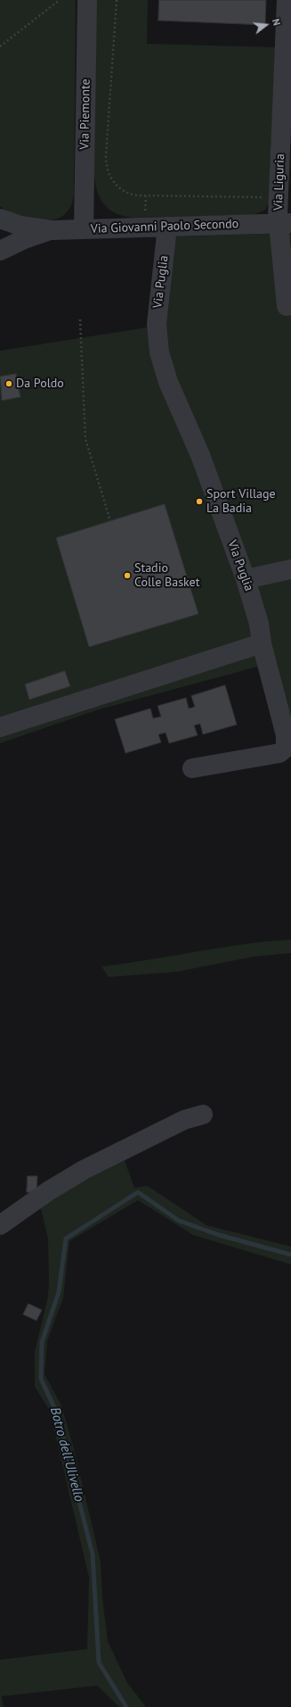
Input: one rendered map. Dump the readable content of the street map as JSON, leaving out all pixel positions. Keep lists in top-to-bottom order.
{
  "streets": {
    "street": [
      "Via Piemonte",
      "Via Liguria",
      "Via Giovanni Paolo Secondo",
      "Via Puglia"
    ]
  },
  "crossings": [
    ["Via Piemonte", "Via Giovanni Paolo Secondo"],
    ["Via Liguria", "Via Giovanni Paolo Secondo"],
    ["Via Giovanni Paolo Secondo", "Via Puglia"]
  ],
  "water": ["Botro dell'Ulivello"],
  "places": ["Da Poldo", "Sport Village La Badia", "Stadio Colle Basket"],
  "north": "right"
}
